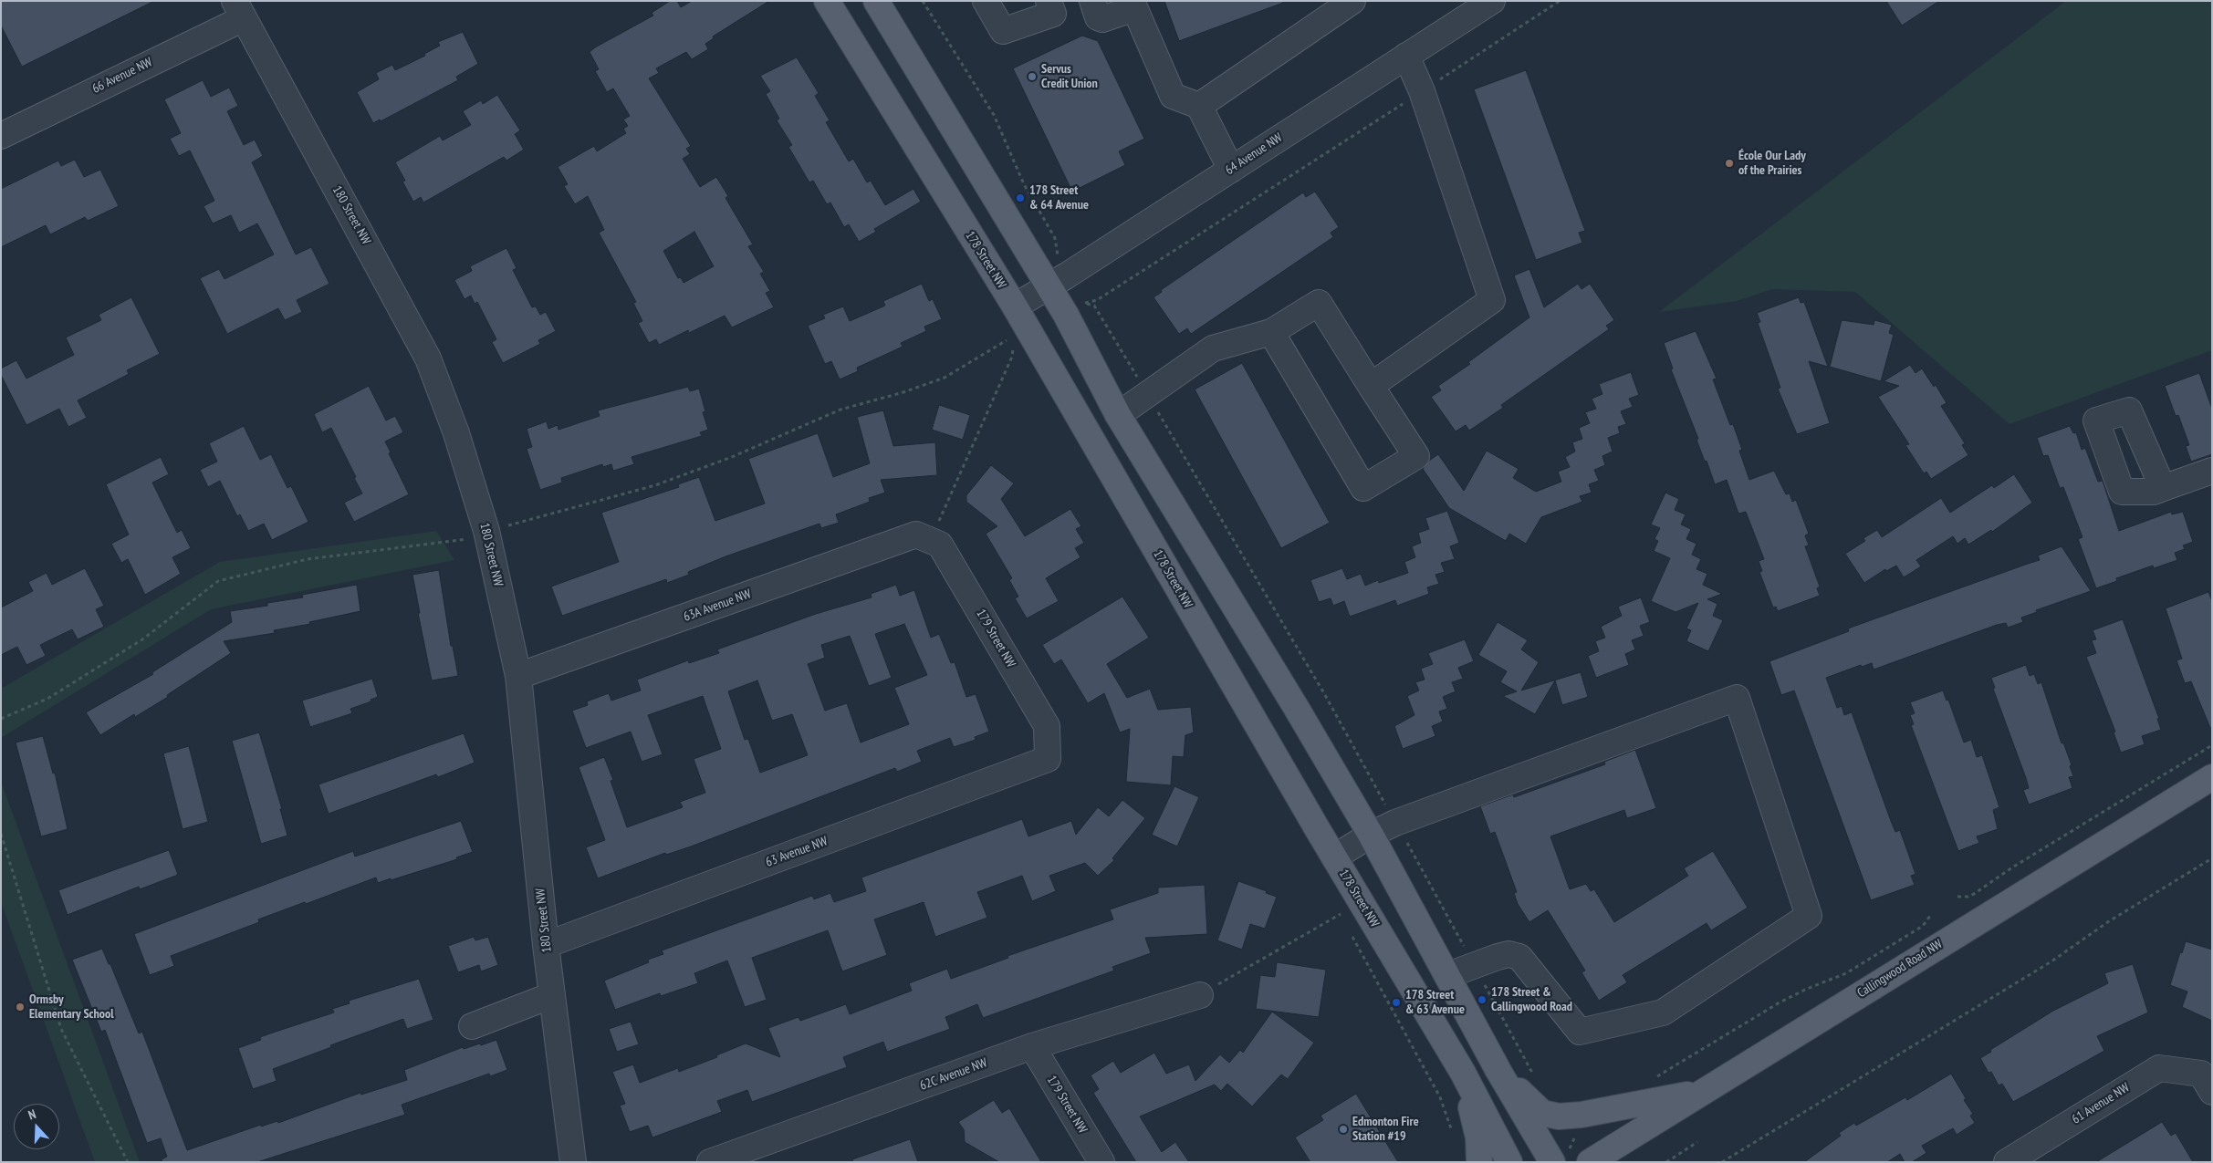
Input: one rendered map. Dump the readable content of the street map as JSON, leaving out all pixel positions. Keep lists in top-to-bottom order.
{
  "streets": {
    "main road": ["178 Street NW", "Callingwood Road NW"],
    "street": [
      "66 Avenue NW",
      "64 Avenue NW",
      "180 Street NW",
      "63A Avenue NW",
      "179 Street NW",
      "63 Avenue NW",
      "62C Avenue NW",
      "61 Avenue NW"
    ]
  },
  "crossings": [
    ["66 Avenue NW", "180 Street NW"],
    ["64 Avenue NW", "178 Street NW"],
    ["180 Street NW", "63A Avenue NW"],
    ["180 Street NW", "63 Avenue NW"],
    ["63A Avenue NW", "179 Street NW"],
    ["179 Street NW", "63 Avenue NW"],
    ["179 Street NW", "62C Avenue NW"]
  ],
  "places": [
    "Servus Credit Union",
    "École Our Lady of the Prairies",
    "178 Street & 64 Avenue",
    "178 Street & Callingwood Road",
    "178 Street & 63 Avenue",
    "Ormsby Elementary School",
    "Edmonton Fire Station #19"
  ],
  "north": "top"
}
